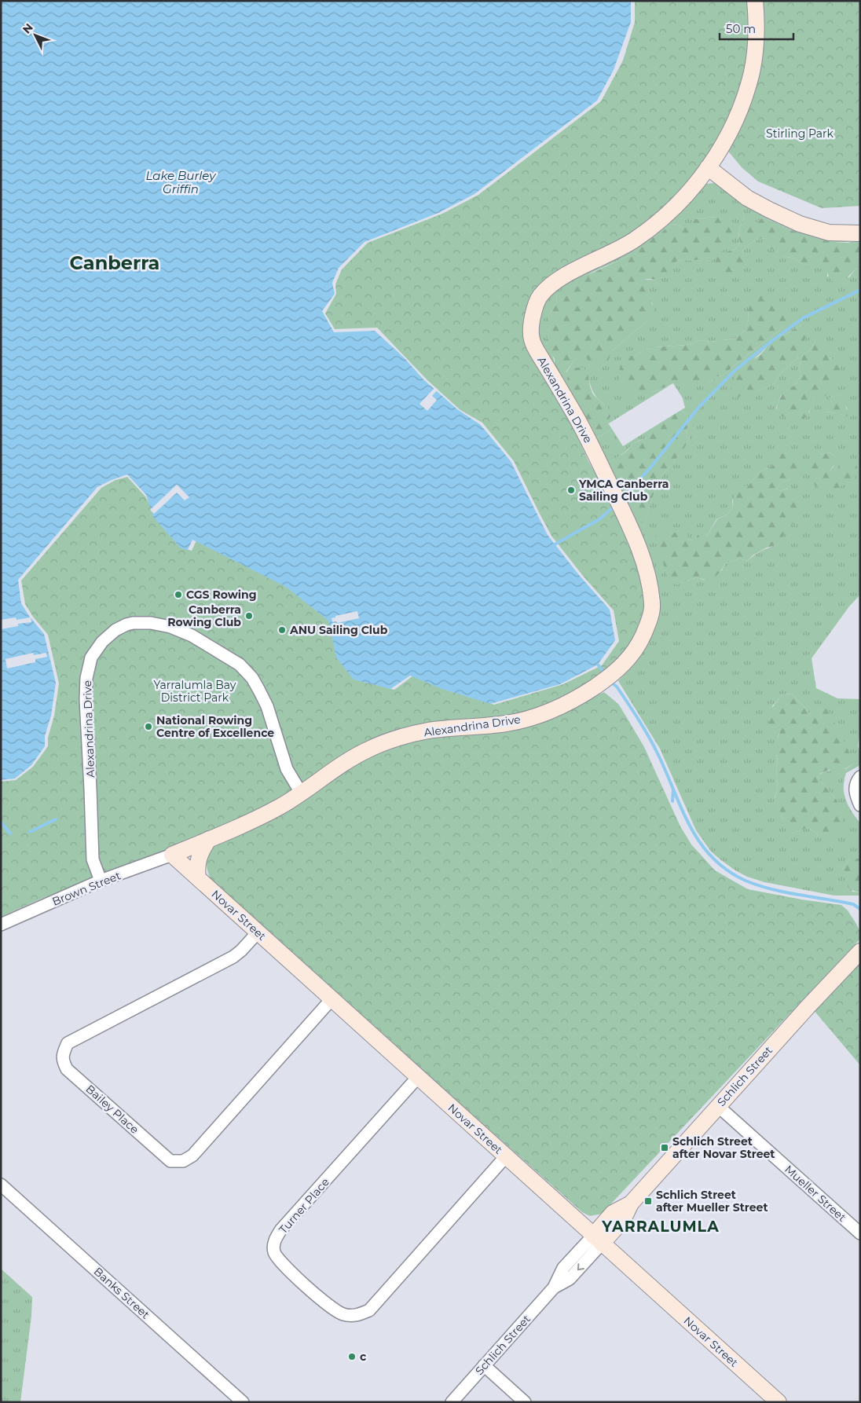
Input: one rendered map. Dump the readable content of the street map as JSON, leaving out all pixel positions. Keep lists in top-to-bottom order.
{
  "streets": {
    "main road": ["Alexandrina Drive", "Novar Street", "Schlich Street"],
    "street": [
      "Brown Street",
      "Bailey Place",
      "Mueller Street",
      "Turner Place",
      "Banks Street"
    ]
  },
  "crossings": [
    ["Alexandrina Drive", "Brown Street"],
    ["Alexandrina Drive", "Novar Street"],
    ["Brown Street", "Novar Street"],
    ["Novar Street", "Schlich Street"],
    ["Novar Street", "Bailey Place"],
    ["Novar Street", "Turner Place"],
    ["Schlich Street", "Mueller Street"]
  ],
  "districts": ["Canberra", "YARRALUMLA"],
  "water": ["Lake Burley Griffin"],
  "parks": ["Stirling Park", "Yarralumla Bay District Park"],
  "places": {
    "other": [
      "YMCA Canberra Sailing Club",
      "CGS Rowing",
      "Canberra Rowing Club",
      "ANU Sailing Club",
      "National Rowing Centre of Excellence",
      "c"
    ],
    "transit": ["Schlich Street after Novar Street", "Schlich Street after Mueller Street"]
  },
  "scale_bar": "50 m",
  "north": "top left"
}
